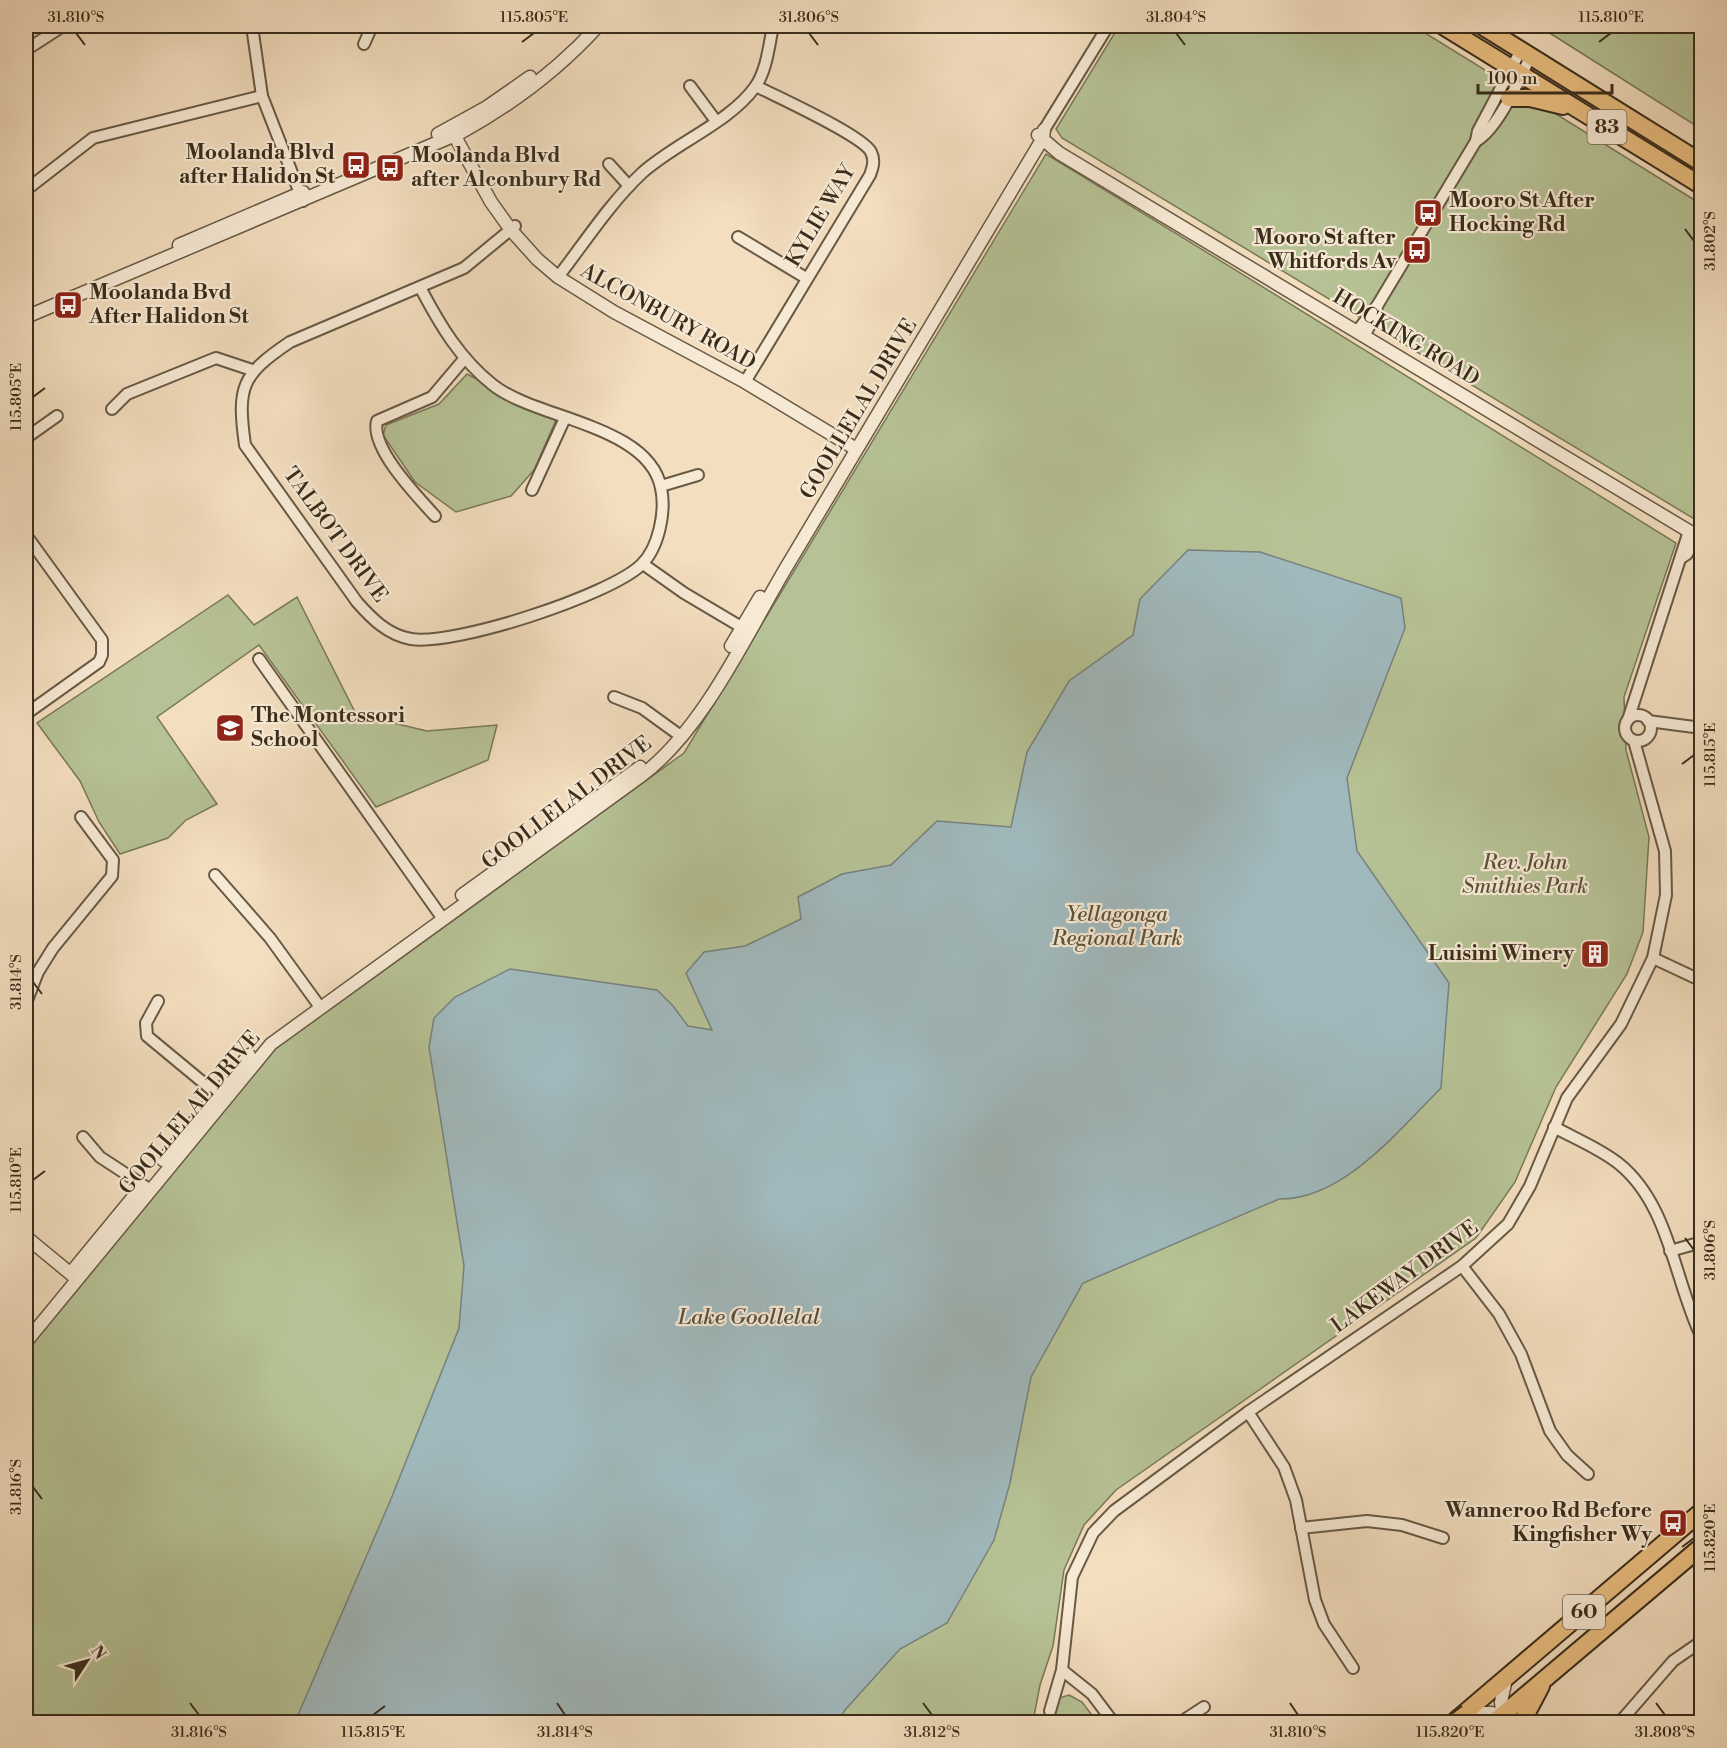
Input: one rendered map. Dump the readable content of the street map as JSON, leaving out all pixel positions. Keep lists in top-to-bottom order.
{
  "streets": {
    "main road": ["83", "60"],
    "street": [
      "KYLIE WAY",
      "ALCONBURY ROAD",
      "HOCKING ROAD",
      "GOOLLELAL DRIVE",
      "TALBOT DRIVE",
      "LAKEWAY DRIVE"
    ]
  },
  "crossings": [
    ["KYLIE WAY", "ALCONBURY ROAD"],
    ["ALCONBURY ROAD", "GOOLLELAL DRIVE"],
    ["HOCKING ROAD", "GOOLLELAL DRIVE"]
  ],
  "water": ["Lake Goollelal"],
  "parks": ["Rev. John Smithies Park", "Yellagonga Regional Park"],
  "places": {
    "bus stop": [
      "Moolanda Blvd after Halidon St",
      "Moolanda Blvd after Alconbury Rd",
      "Mooro St After Hocking Rd",
      "Mooro St after Whitfords Av",
      "Moolanda Bvd After Halidon St",
      "Wanneroo Rd Before Kingfisher Wy"
    ],
    "school or university": ["The Montessori School"],
    "building": ["Luisini Winery"]
  },
  "scale_bar": "100 m",
  "north": "top right",
  "coordinates": [
    "31.810°S",
    "115.805°E",
    "31.806°S",
    "31.804°S",
    "115.810°E",
    "31.802°S",
    "115.815°E",
    "31.814°S",
    "31.816°S",
    "115.820°E",
    "31.812°S",
    "31.808°S"
  ]
}
